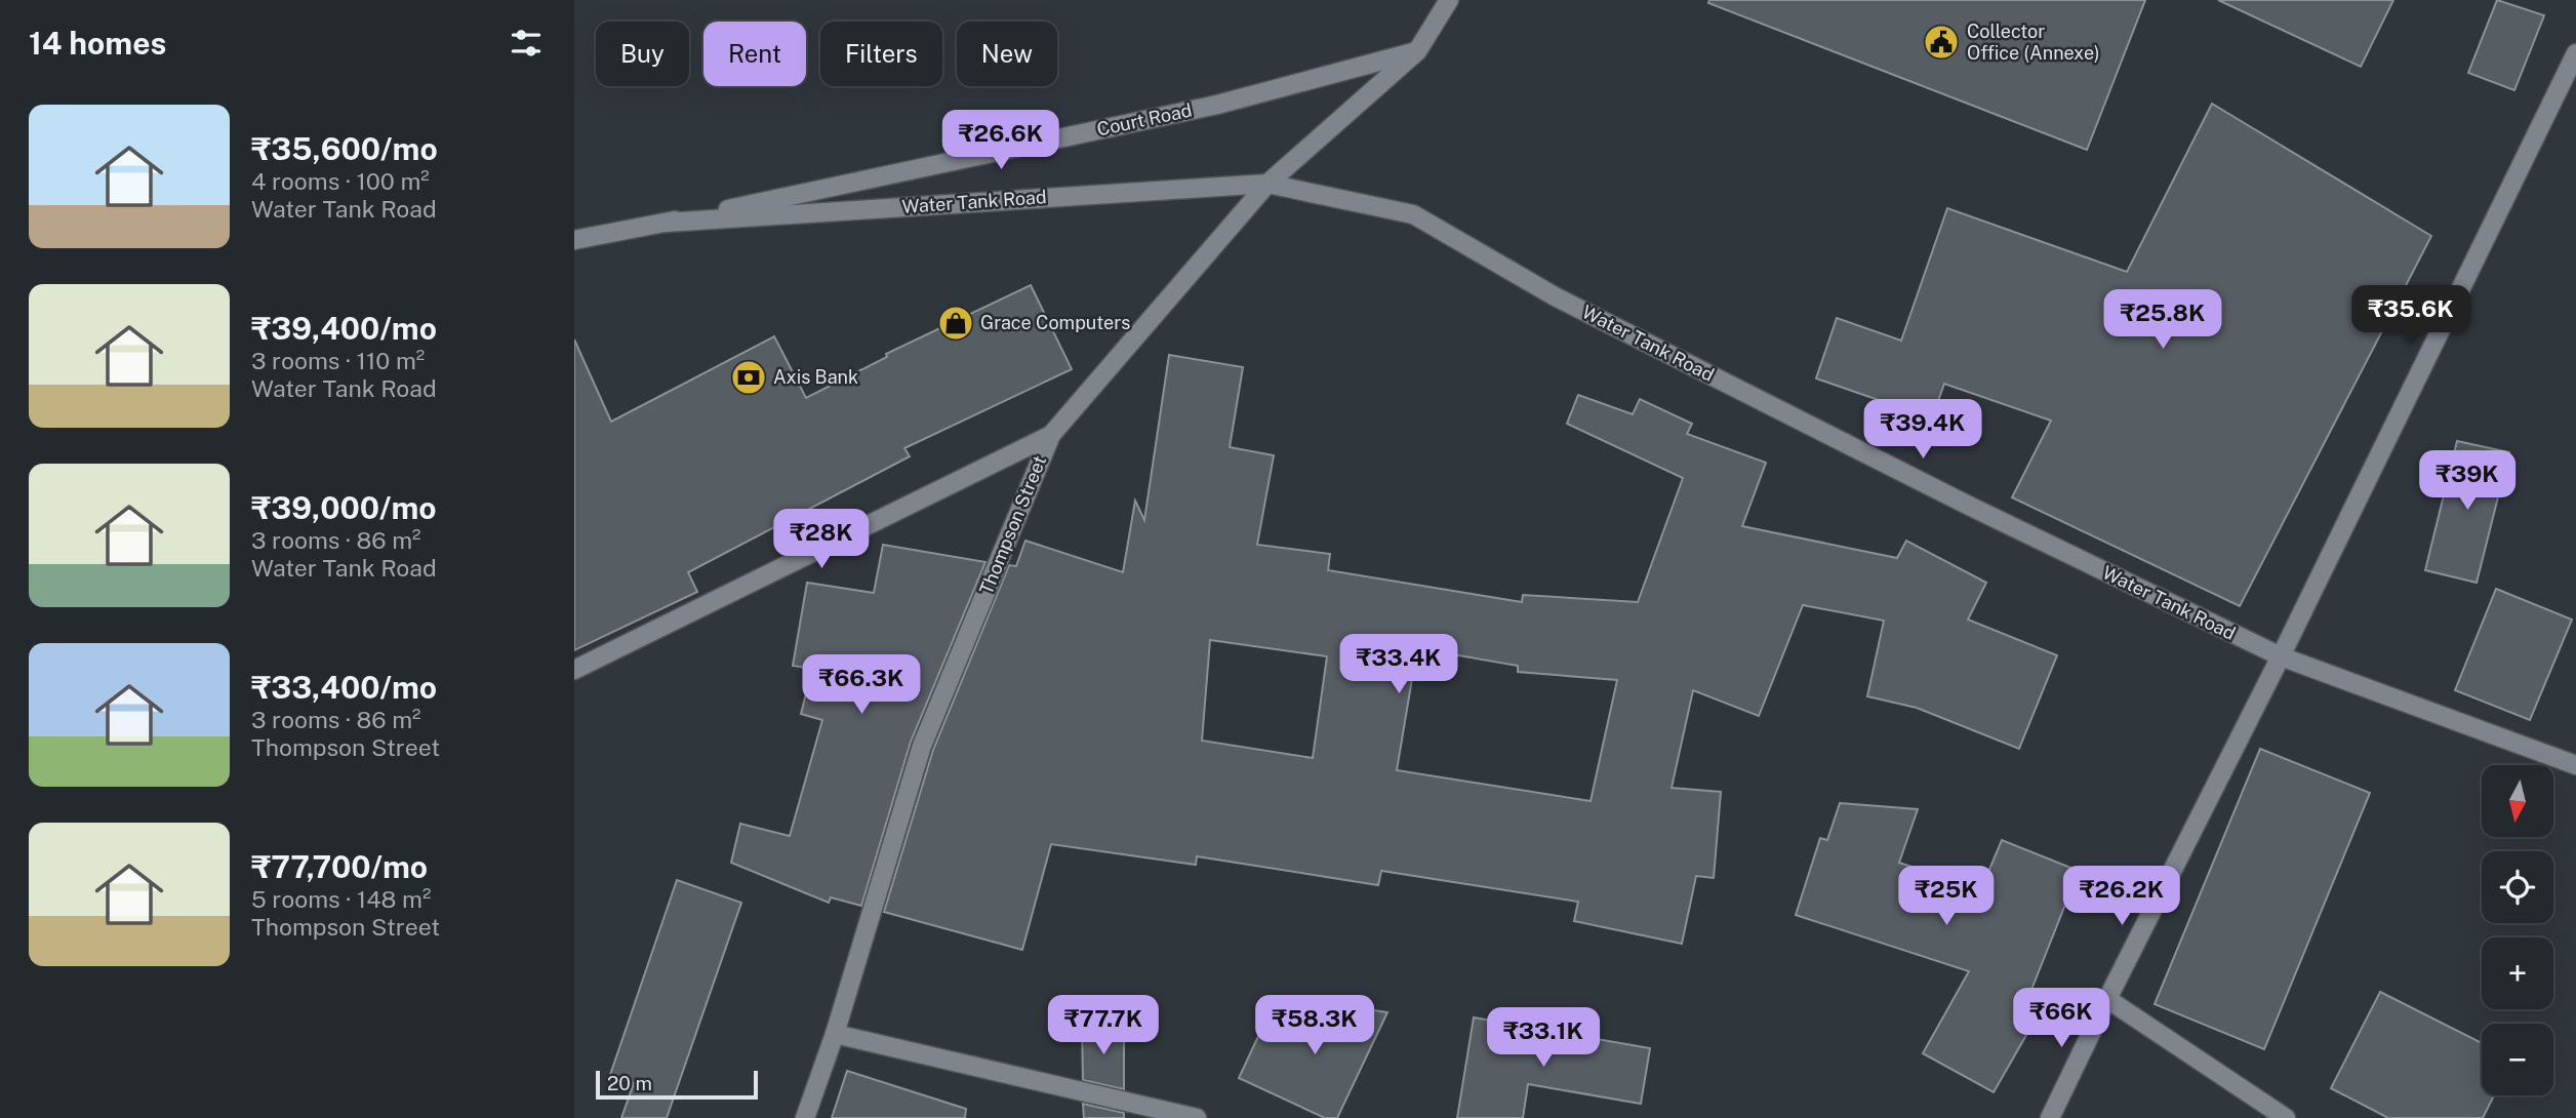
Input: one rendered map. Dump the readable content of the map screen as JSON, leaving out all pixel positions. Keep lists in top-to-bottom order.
{
  "streets": {
    "street": ["Court Road", "Water Tank Road", "Thompson Street"]
  },
  "crossings": [
    ["Court Road", "Water Tank Road"],
    ["Court Road", "Thompson Street"],
    ["Water Tank Road", "Thompson Street"]
  ],
  "places": {
    "public building": ["Collector Office (Annexe)"],
    "shop": ["Grace Computers"],
    "bank": ["Axis Bank"]
  },
  "scale_bar": "20 m",
  "north": "bottom",
  "page": {
    "heading": "14 homes",
    "chip": [
      "Buy",
      "Rent",
      "Filters",
      "New"
    ],
    "list": [
      {
        "name": "₹35,600/mo",
        "note": "4 rooms · 100 m² · Water Tank Road"
      },
      {
        "name": "₹39,400/mo",
        "note": "3 rooms · 110 m² · Water Tank Road"
      },
      {
        "name": "₹39,000/mo",
        "note": "3 rooms · 86 m² · Water Tank Road"
      },
      {
        "name": "₹33,400/mo",
        "note": "3 rooms · 86 m² · Thompson Street"
      },
      {
        "name": "₹77,700/mo",
        "note": "5 rooms · 148 m² · Thompson Street"
      }
    ],
    "price": [
      "₹26.6K",
      "₹35.6K",
      "₹25.8K",
      "₹39.4K",
      "₹39K",
      "₹28K",
      "₹33.4K",
      "₹66.3K",
      "₹25K",
      "₹26.2K",
      "₹66K",
      "₹77.7K",
      "₹58.3K",
      "₹33.1K"
    ],
    "map_buttons": ["+", "−"],
    "scale": "20 m"
  }
}
